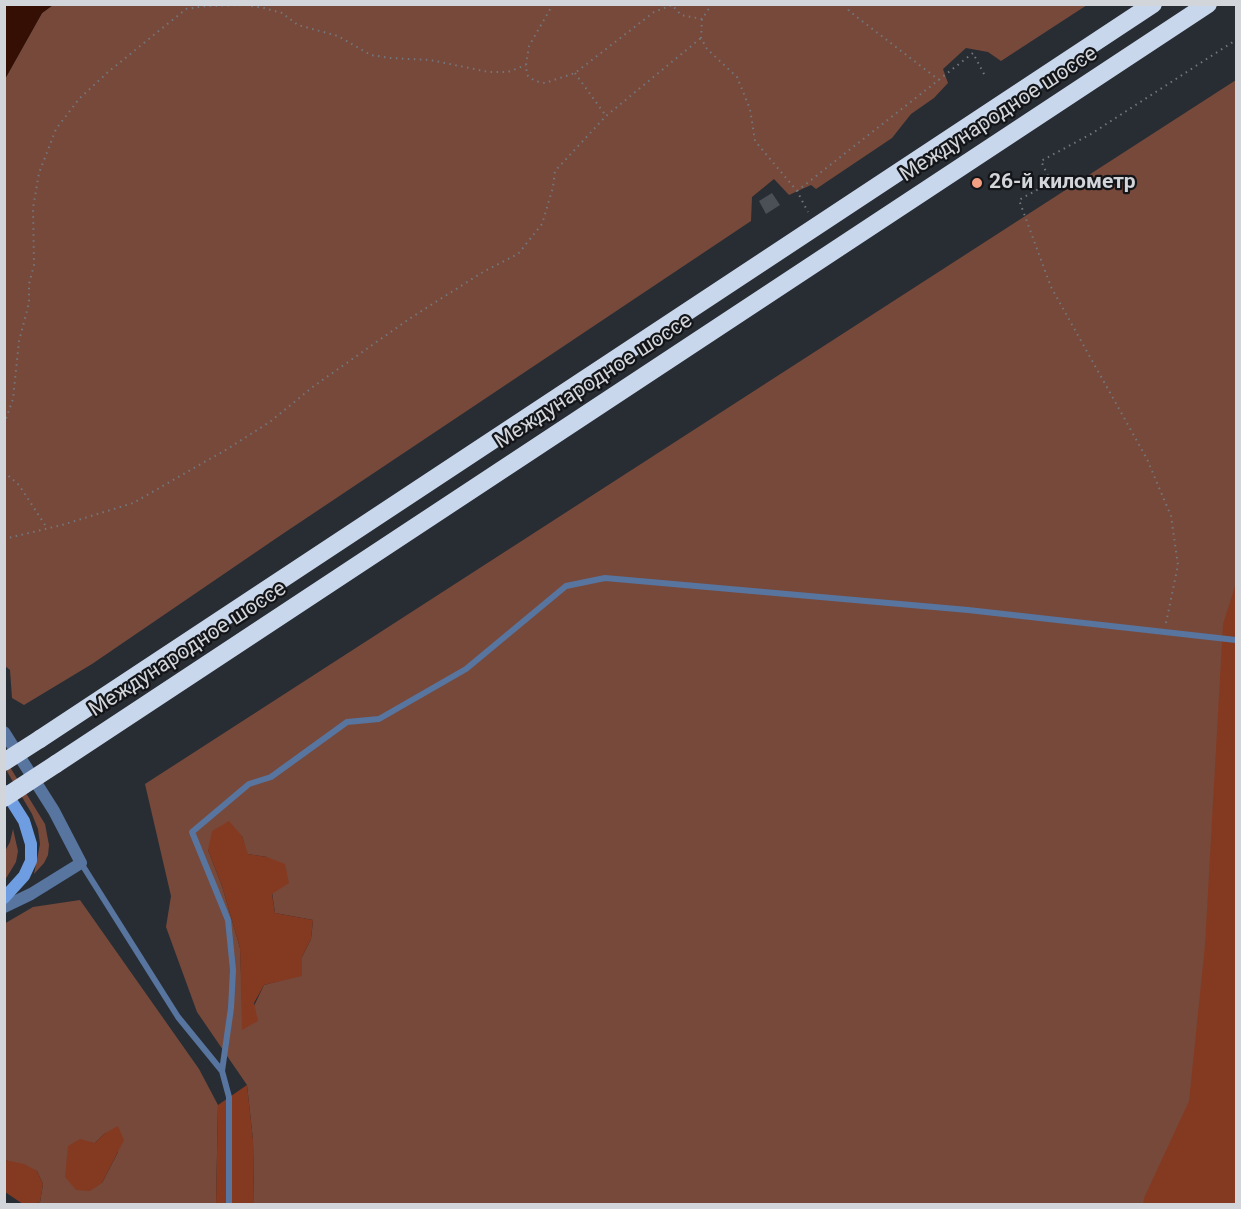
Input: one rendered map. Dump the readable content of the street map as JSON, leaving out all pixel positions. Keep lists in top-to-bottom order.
{
  "streets": {
    "highway": ["Международное шоссе"]
  },
  "places": ["26-й километр"]
}
